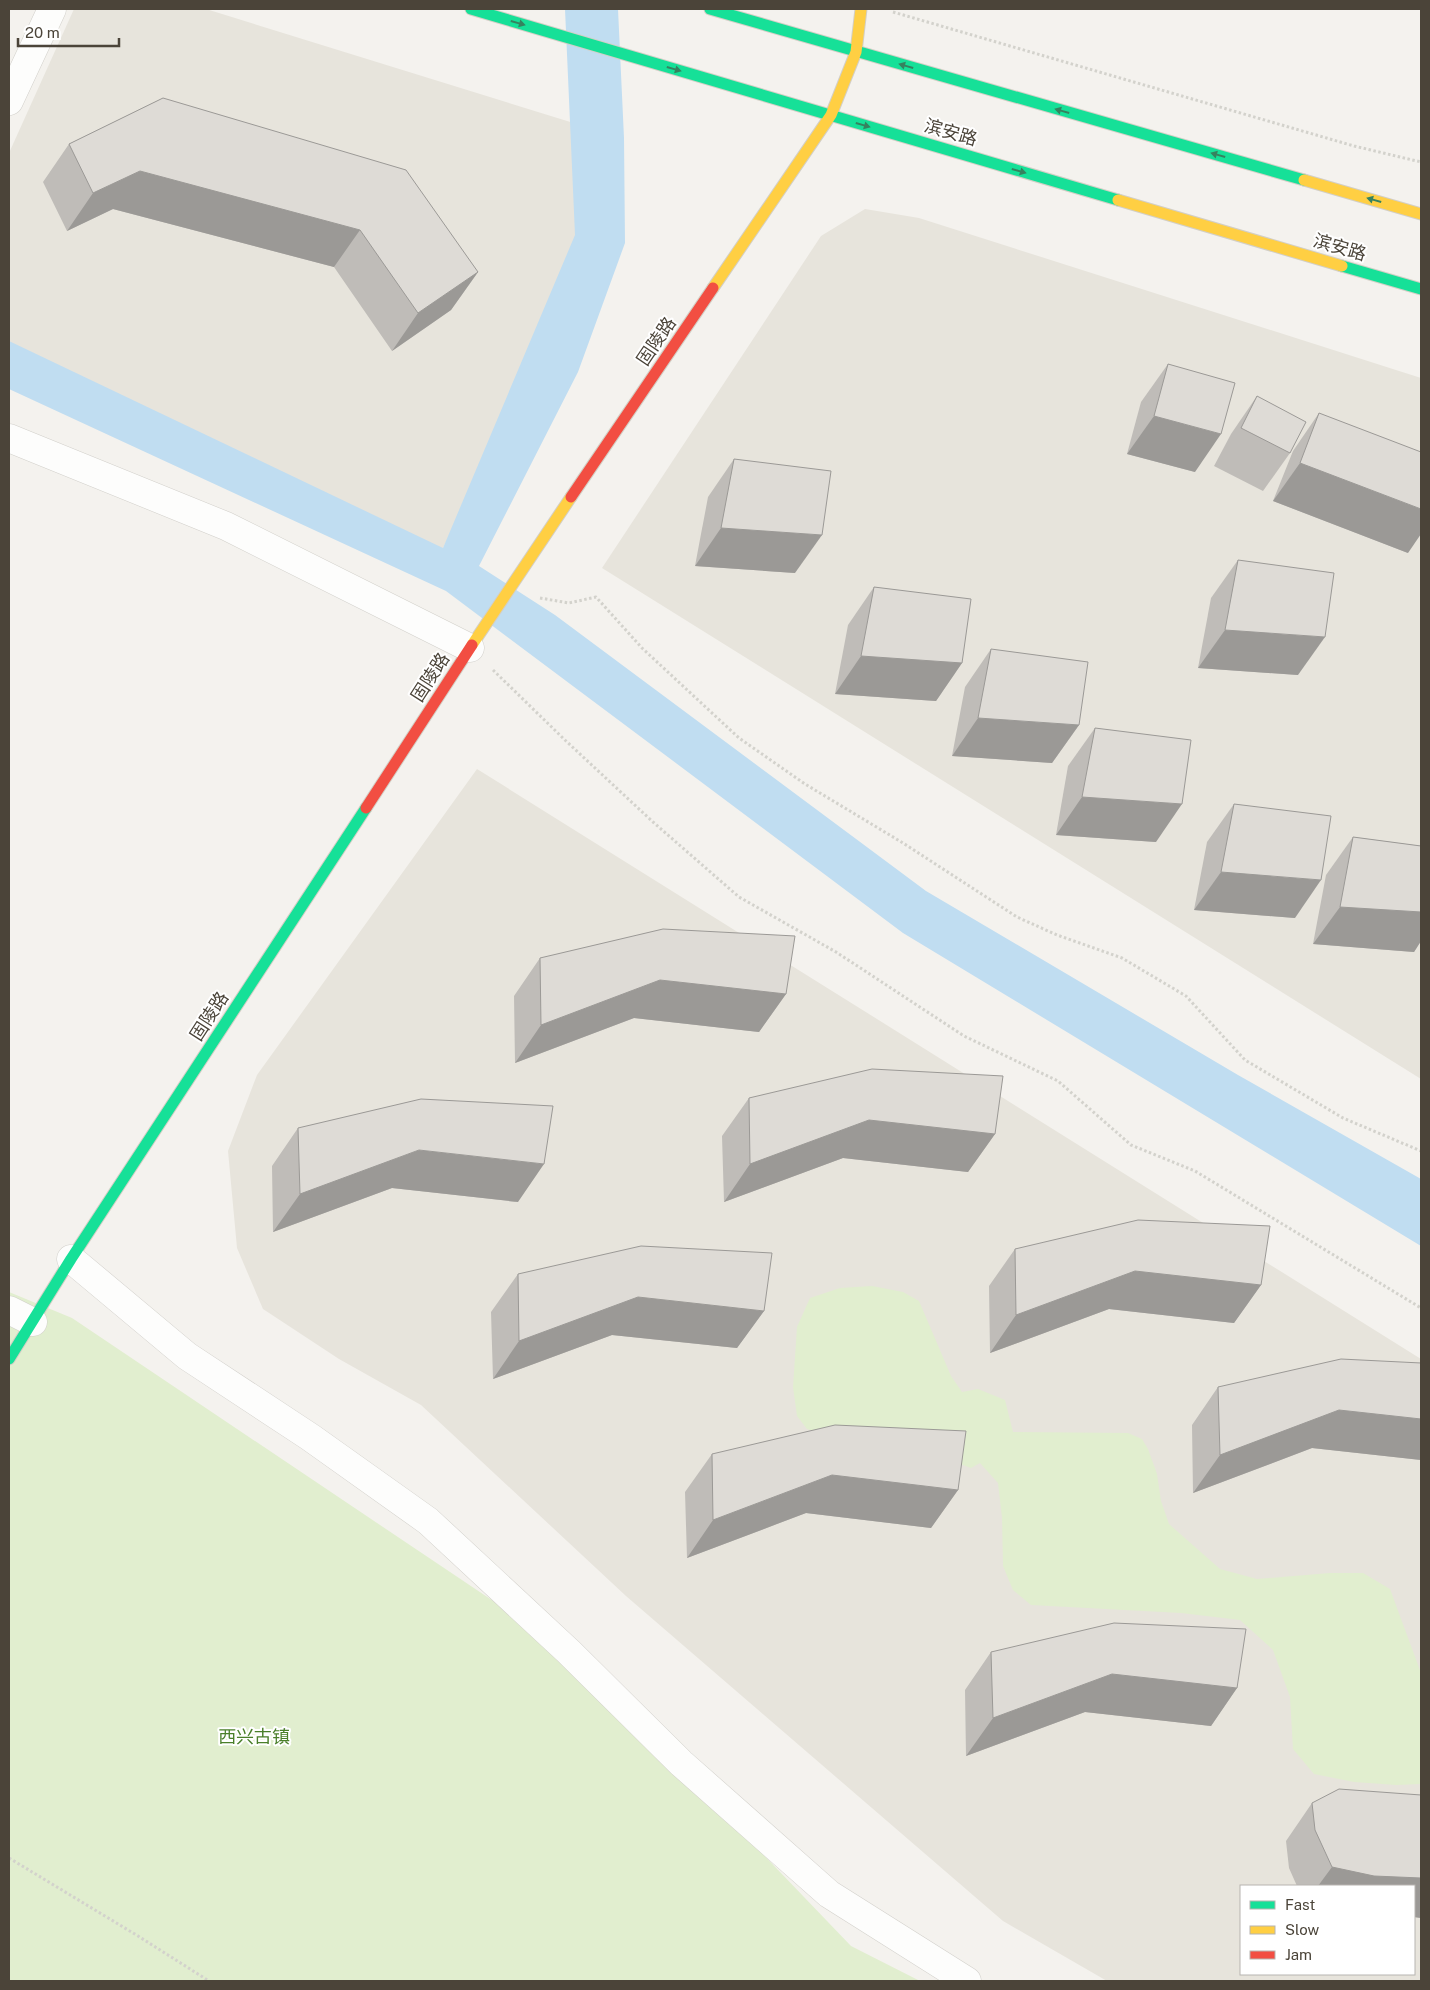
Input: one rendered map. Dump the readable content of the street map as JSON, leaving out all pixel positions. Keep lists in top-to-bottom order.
{
  "streets": {
    "main road": ["滨安路", "固陵路"]
  },
  "crossings": [
    ["滨安路", "固陵路"]
  ],
  "parks": ["西兴古镇"],
  "legend": ["Fast", "Slow", "Jam"],
  "scale_bar": "20 m"
}
